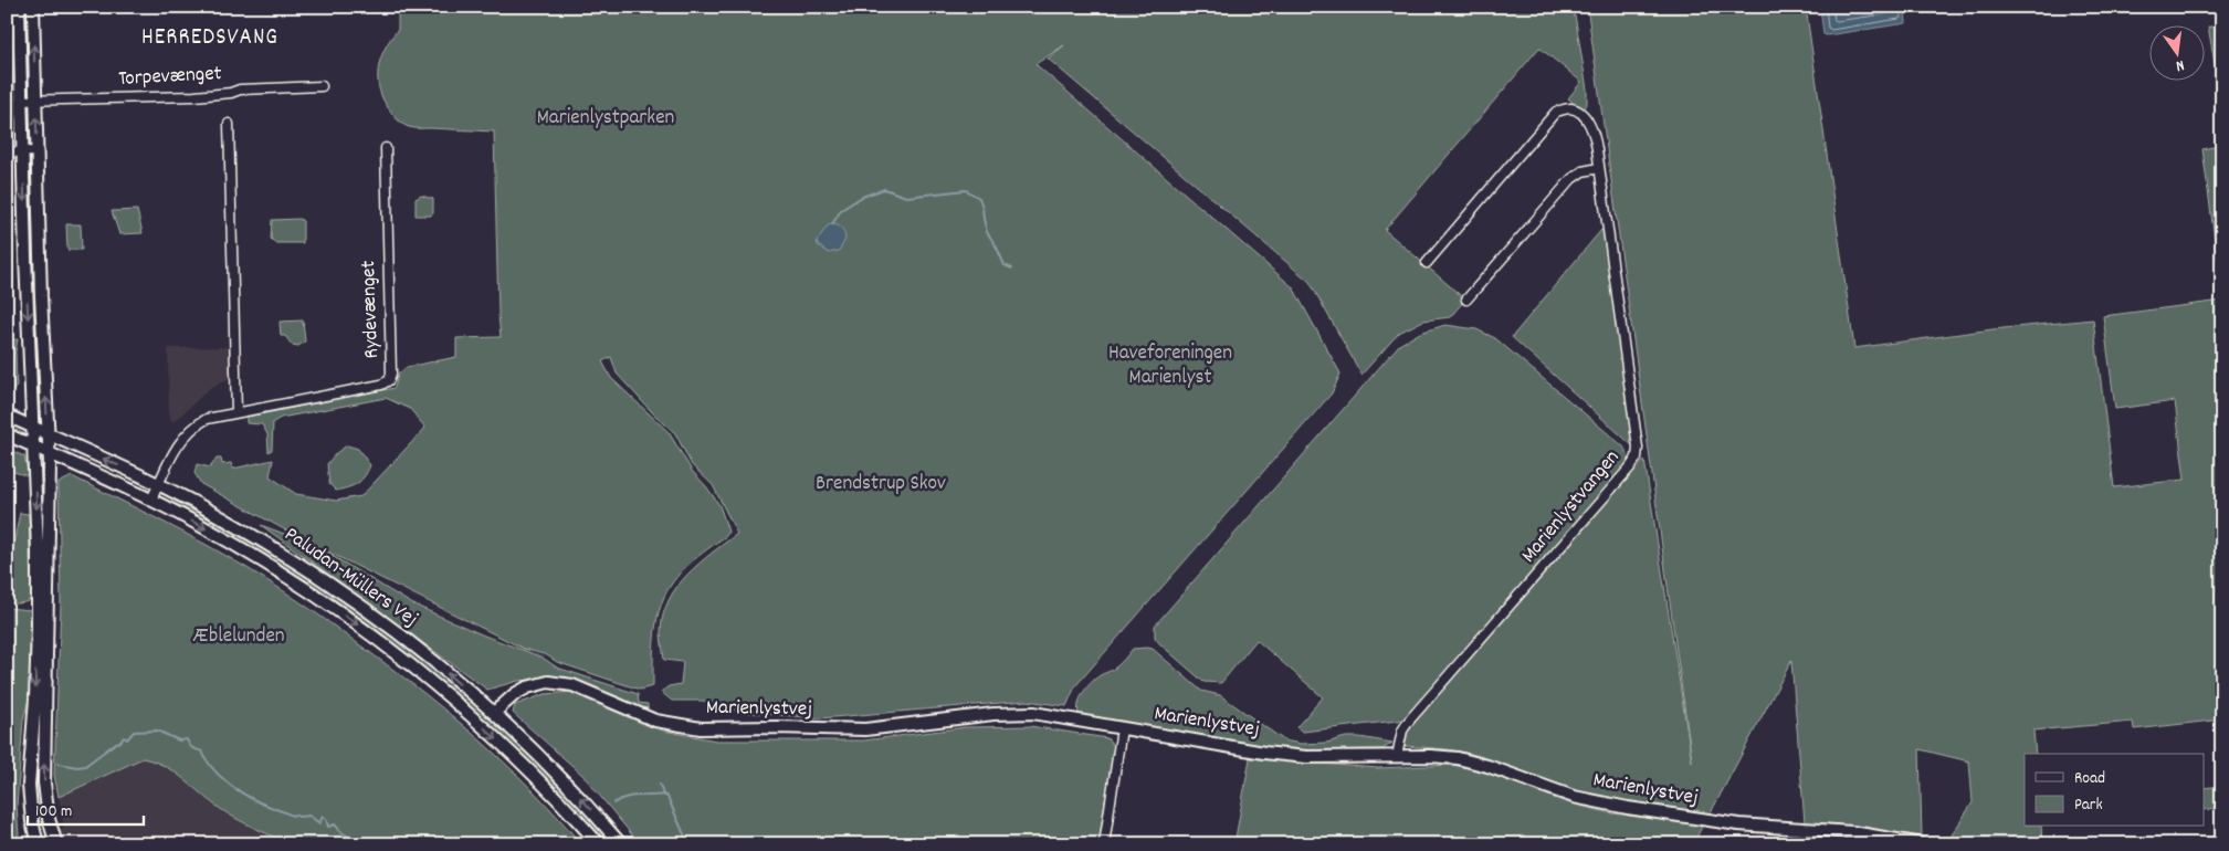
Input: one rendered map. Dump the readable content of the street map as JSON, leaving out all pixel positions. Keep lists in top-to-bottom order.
{
  "streets": {
    "street": [
      "Torpevænget",
      "Rydevænget",
      "Marienlystvangen",
      "Paludan-Müllers Vej",
      "Marienlystvej"
    ]
  },
  "crossings": [
    ["Rydevænget", "Paludan-Müllers Vej"],
    ["Marienlystvangen", "Marienlystvej"],
    ["Paludan-Müllers Vej", "Marienlystvej"]
  ],
  "districts": ["HERREDSVANG"],
  "parks": [
    "Marienlystparken",
    "Haveforeningen Marienlyst",
    "Brendstrup Skov",
    "Æblelunden"
  ],
  "legend": ["Road", "Park"],
  "scale_bar": "100 m",
  "north": "bottom"
}
